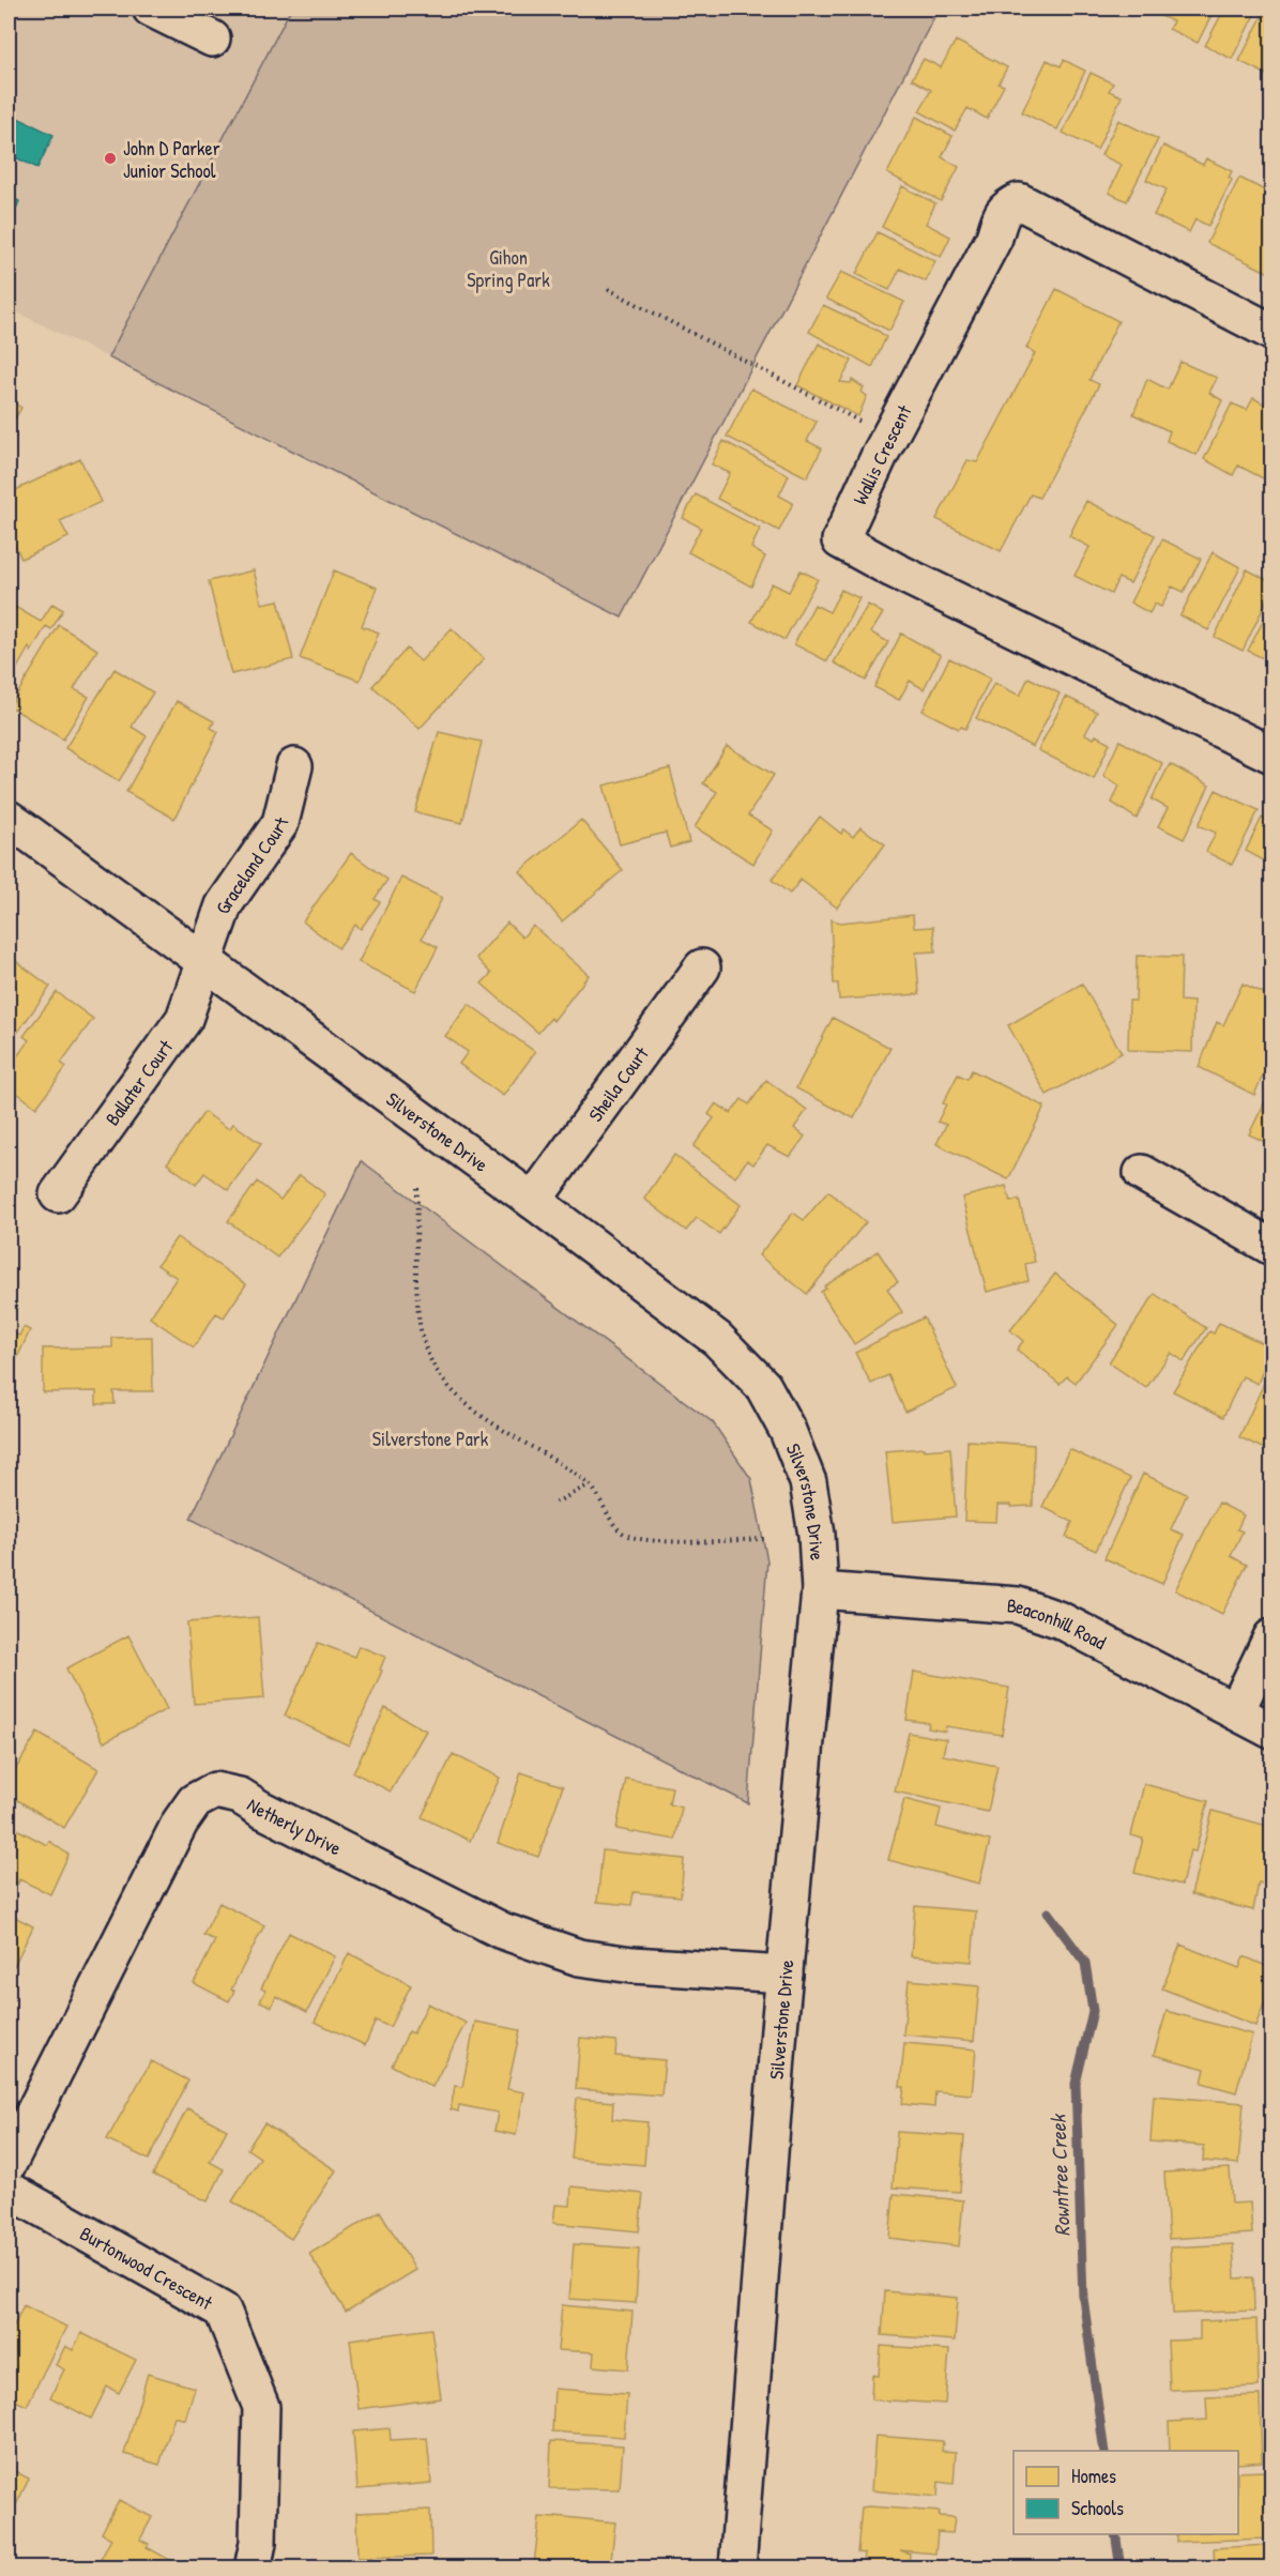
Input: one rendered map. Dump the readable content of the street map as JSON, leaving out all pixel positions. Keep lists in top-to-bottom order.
{
  "streets": {
    "street": [
      "Wallis Crescent",
      "Graceland Court",
      "Ballater Court",
      "Sheila Court",
      "Silverstone Drive",
      "Beaconhill Road",
      "Netherly Drive",
      "Burtonwood Crescent"
    ]
  },
  "crossings": [
    ["Graceland Court", "Ballater Court"],
    ["Graceland Court", "Silverstone Drive"],
    ["Ballater Court", "Silverstone Drive"],
    ["Sheila Court", "Silverstone Drive"],
    ["Silverstone Drive", "Beaconhill Road"],
    ["Silverstone Drive", "Netherly Drive"]
  ],
  "water": ["Rowntree Creek"],
  "parks": ["Gihon Spring Park", "Silverstone Park"],
  "places": ["John D Parker Junior School"],
  "legend": ["Homes", "Schools"]
}
